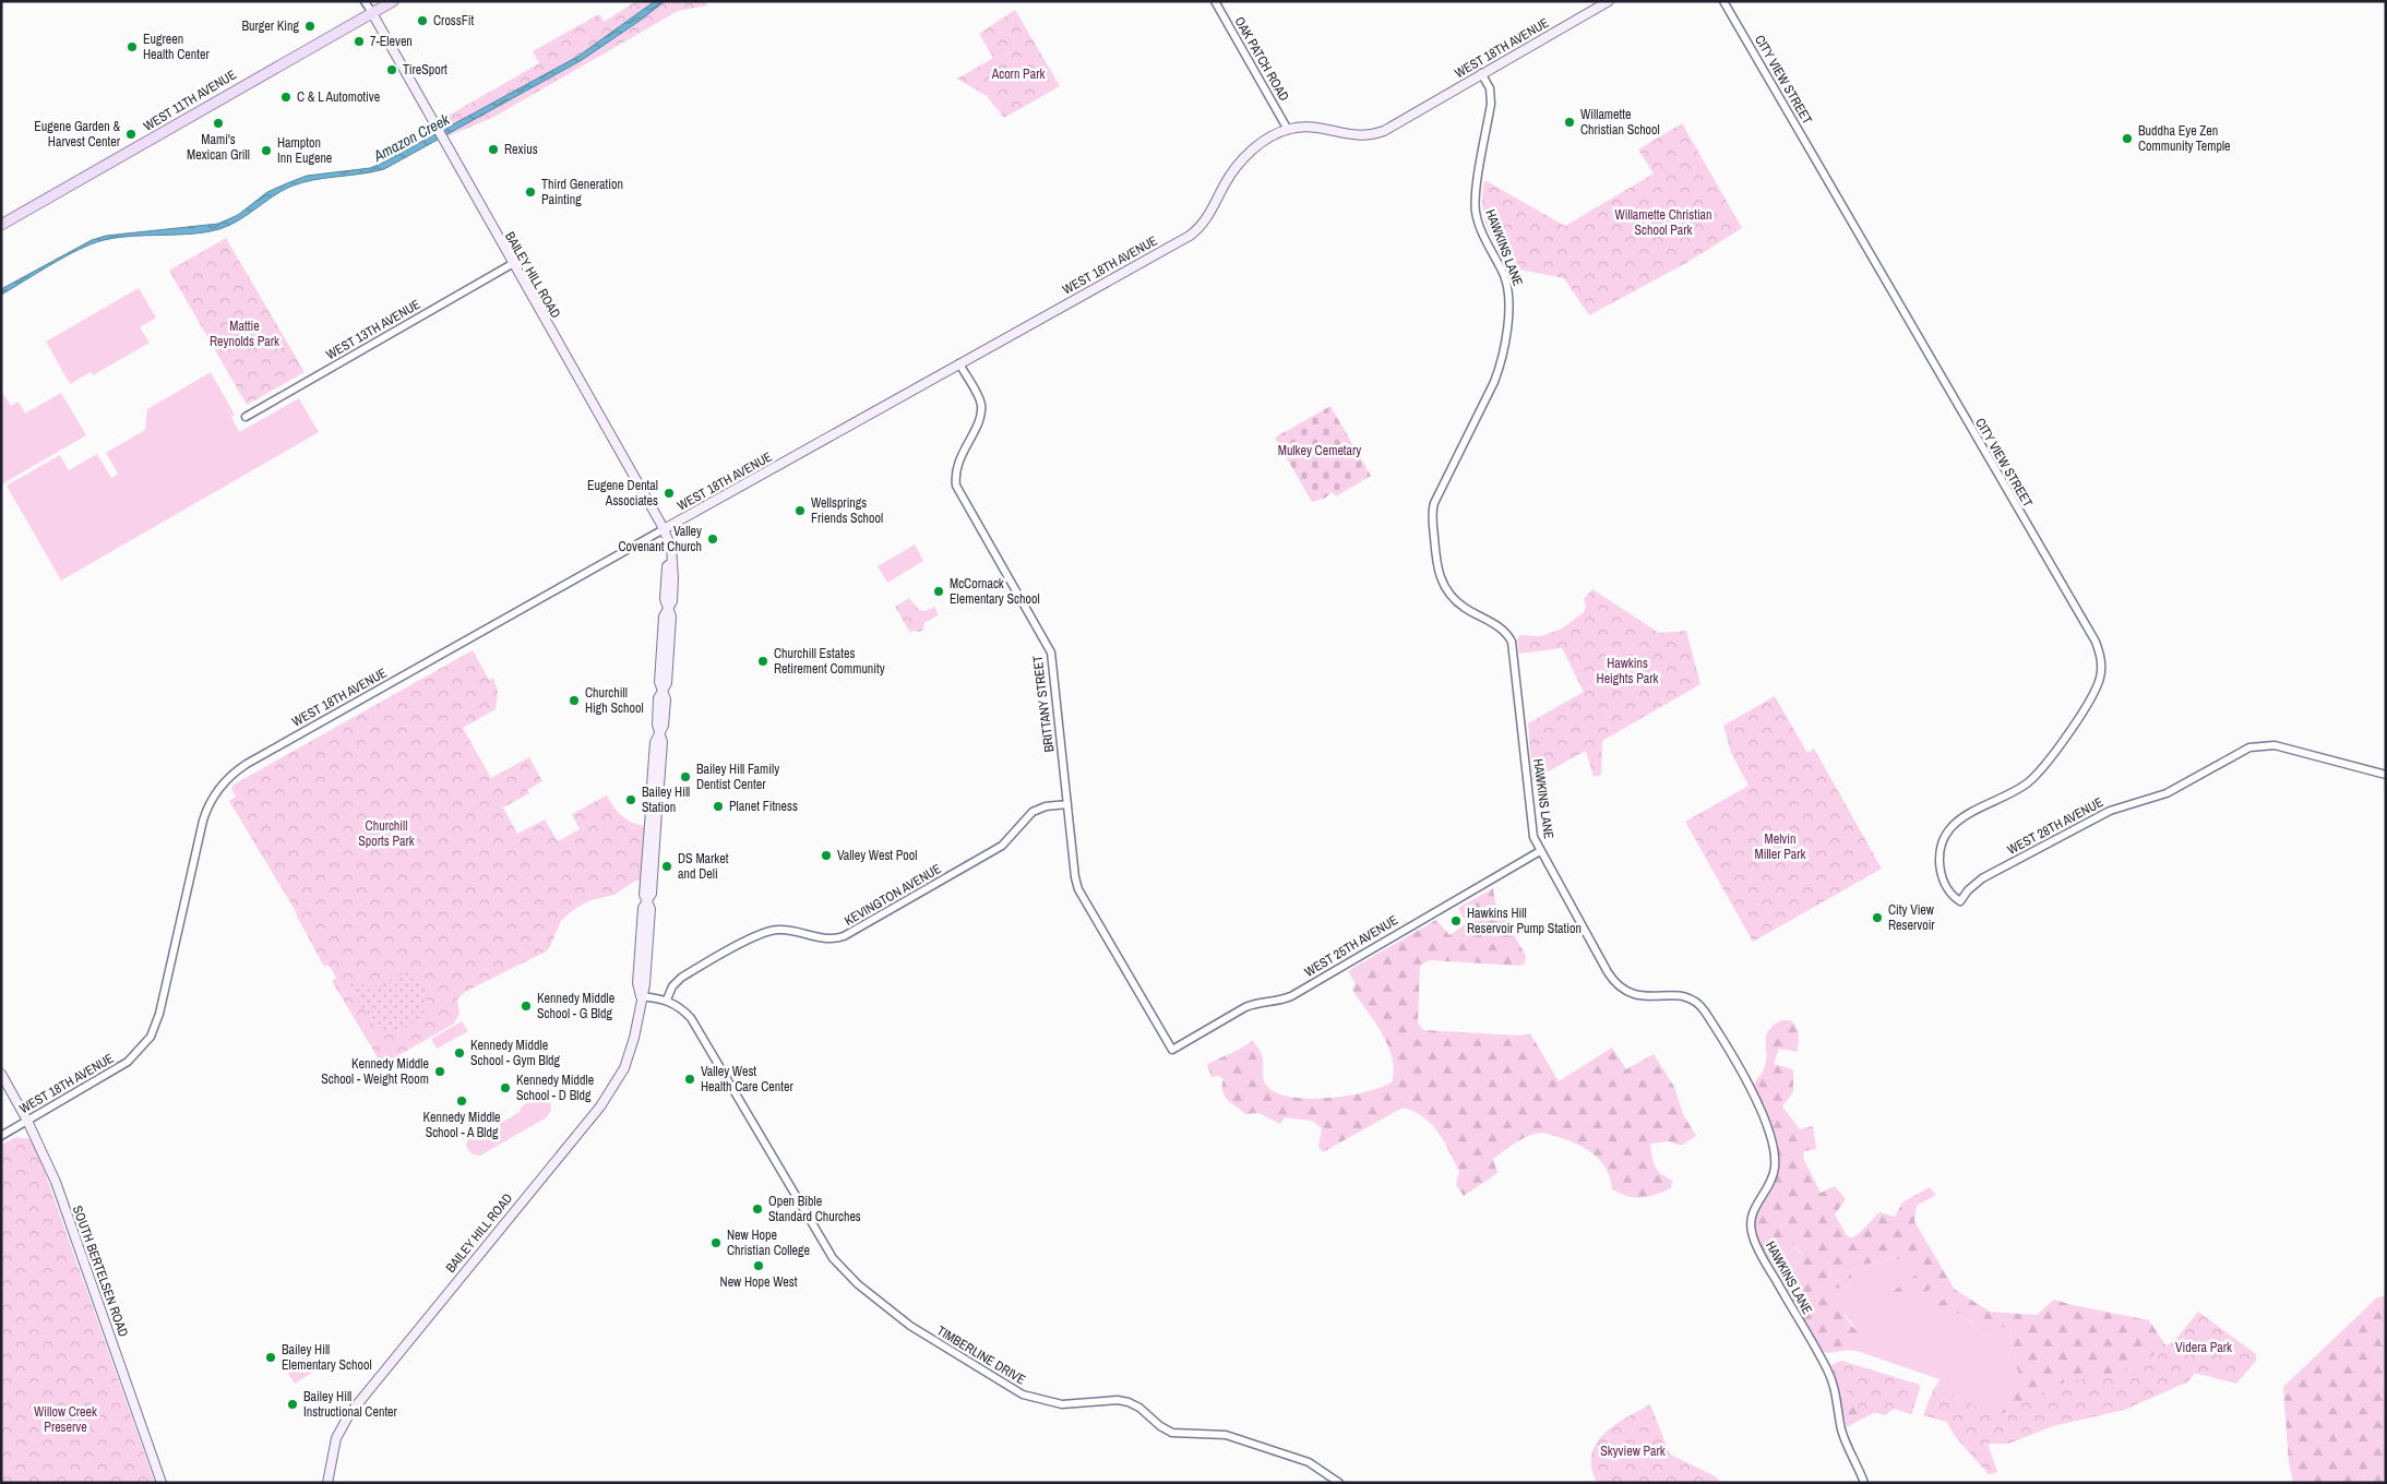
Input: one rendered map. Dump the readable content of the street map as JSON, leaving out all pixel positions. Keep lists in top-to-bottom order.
{
  "streets": {
    "main road": [
      "WEST 18TH AVENUE",
      "WEST 11TH AVENUE",
      "BAILEY HILL ROAD",
      "SOUTH BERTELSEN ROAD"
    ],
    "street": [
      "OAK PATCH ROAD",
      "CITY VIEW STREET",
      "HAWKINS LANE",
      "WEST 13TH AVENUE",
      "BRITTANY STREET",
      "WEST 28TH AVENUE",
      "KEVINGTON AVENUE",
      "WEST 25TH AVENUE",
      "TIMBERLINE DRIVE"
    ]
  },
  "crossings": [
    ["WEST 18TH AVENUE", "OAK PATCH ROAD"],
    ["WEST 18TH AVENUE", "HAWKINS LANE"],
    ["WEST 18TH AVENUE", "BAILEY HILL ROAD"],
    ["WEST 18TH AVENUE", "BRITTANY STREET"],
    ["WEST 18TH AVENUE", "SOUTH BERTELSEN ROAD"],
    ["CITY VIEW STREET", "WEST 28TH AVENUE"],
    ["WEST 11TH AVENUE", "BAILEY HILL ROAD"],
    ["HAWKINS LANE", "WEST 25TH AVENUE"],
    ["BAILEY HILL ROAD", "WEST 13TH AVENUE"],
    ["BRITTANY STREET", "KEVINGTON AVENUE"],
    ["BRITTANY STREET", "WEST 25TH AVENUE"],
    ["KEVINGTON AVENUE", "TIMBERLINE DRIVE"]
  ],
  "water": ["Amazon Creek"],
  "parks": [
    "Acorn Park",
    "Willamette Christian School Park",
    "Mattie Reynolds Park",
    "Mulkey Cemetary",
    "Hawkins Heights Park",
    "Churchill Sports Park",
    "Melvin Miller Park",
    "Videra Park",
    "Willow Creek Preserve",
    "Skyview Park"
  ],
  "places": [
    "CrossFit",
    "Burger King",
    "7-Eleven",
    "Eugreen Health Center",
    "TireSport",
    "C & L Automotive",
    "Willamette Christian School",
    "Mami's Mexican Grill",
    "Eugene Garden & Harvest Center",
    "Buddha Eye Zen Community Temple",
    "Rexius",
    "Hampton Inn Eugene",
    "Third Generation Painting",
    "Eugene Dental Associates",
    "Wellsprings Friends School",
    "Valley Covenant Church",
    "McCornack Elementary School",
    "Churchill Estates Retirement Community",
    "Churchill High School",
    "Bailey Hill Family Dentist Center",
    "Bailey Hill Station",
    "Planet Fitness",
    "Valley West Pool",
    "DS Market and Deli",
    "City View Reservoir",
    "Hawkins Hill Reservoir Pump Station",
    "Kennedy Middle School - G Bldg",
    "Kennedy Middle School - Gym Bldg",
    "Kennedy Middle School - Weight Room",
    "Valley West Health Care Center",
    "Kennedy Middle School - D Bldg",
    "Kennedy Middle School - A Bldg",
    "Open Bible Standard Churches",
    "New Hope Christian College",
    "New Hope West",
    "Bailey Hill Elementary School",
    "Bailey Hill Instructional Center"
  ]
}
